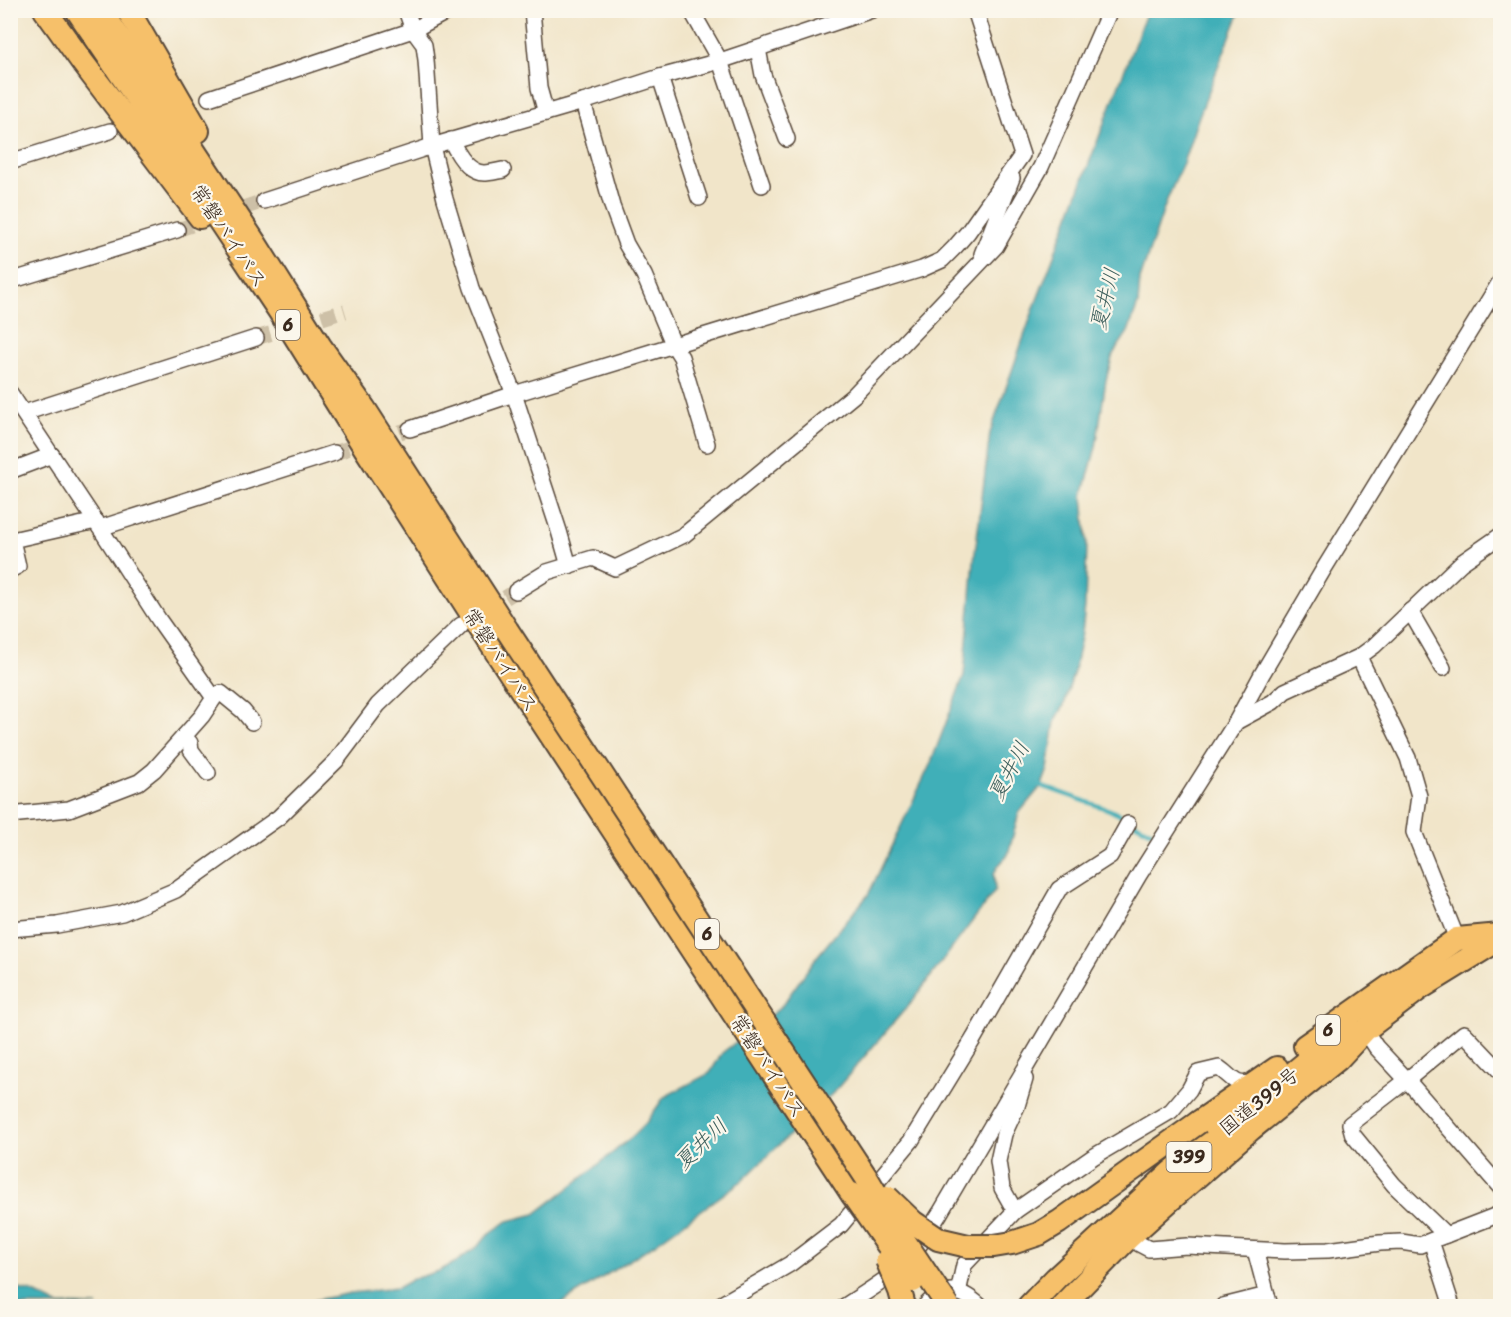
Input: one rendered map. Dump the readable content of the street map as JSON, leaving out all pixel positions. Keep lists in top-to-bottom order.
{
  "streets": {
    "highway": [
      "常磐バイパス",
      "6",
      "国道399号",
      "399"
    ]
  },
  "crossings": [
    ["常磐バイパス", "6"],
    ["6", "国道399号"]
  ],
  "water": ["夏井川"]
}
